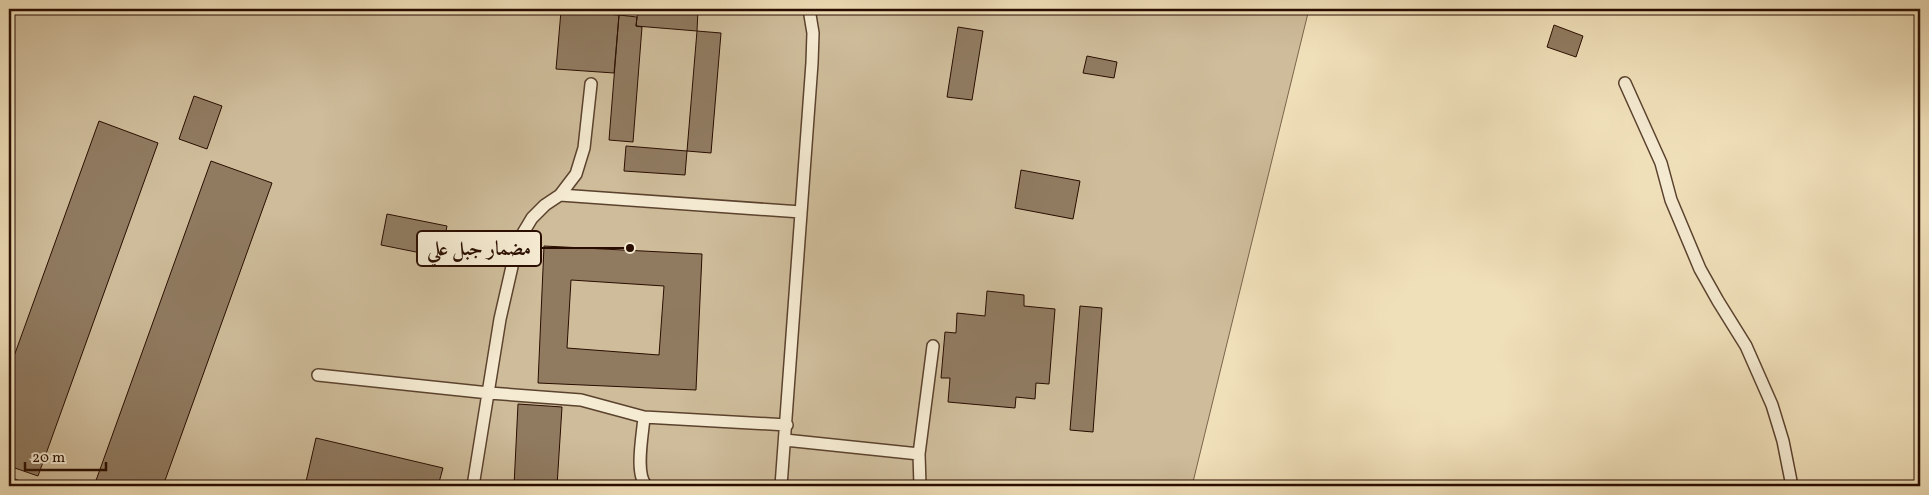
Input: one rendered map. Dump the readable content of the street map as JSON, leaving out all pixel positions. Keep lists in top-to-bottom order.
{
  "places": ["مضمار جبل علي"],
  "scale_bar": "20 m"
}
